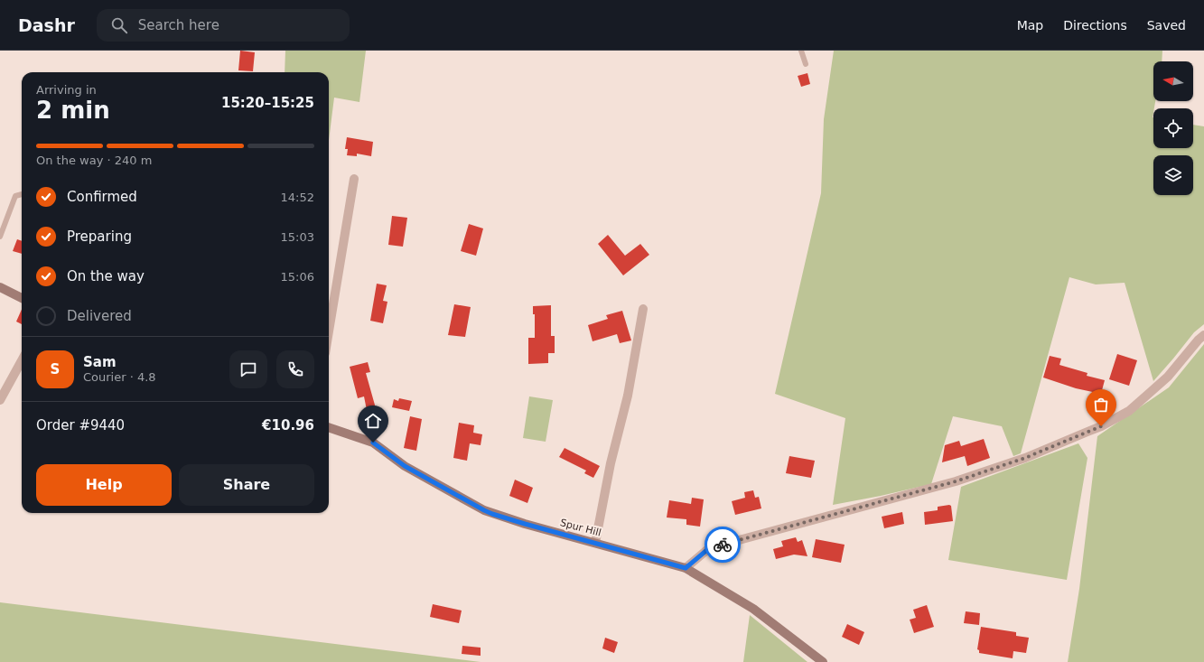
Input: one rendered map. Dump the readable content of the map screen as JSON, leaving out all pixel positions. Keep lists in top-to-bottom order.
{
  "streets": {
    "street": ["Spur Hill"]
  },
  "north": "left",
  "page": {
    "header": "Dashr",
    "search": "Search here",
    "nav": ["Map", "Directions", "Saved"],
    "heading": ["2 min", "Arriving in", "15:20–15:25"],
    "panel": [
      "Sam",
      "Courier · 4.8",
      "Order #9440",
      "€10.96"
    ],
    "bar": "On the way · 240 m",
    "list": [
      ["Confirmed", "14:52"],
      ["Preparing", "15:03"],
      ["On the way", "15:06"],
      "Delivered"
    ],
    "round": "S",
    "buttons": ["Help", "Share"]
  }
}
